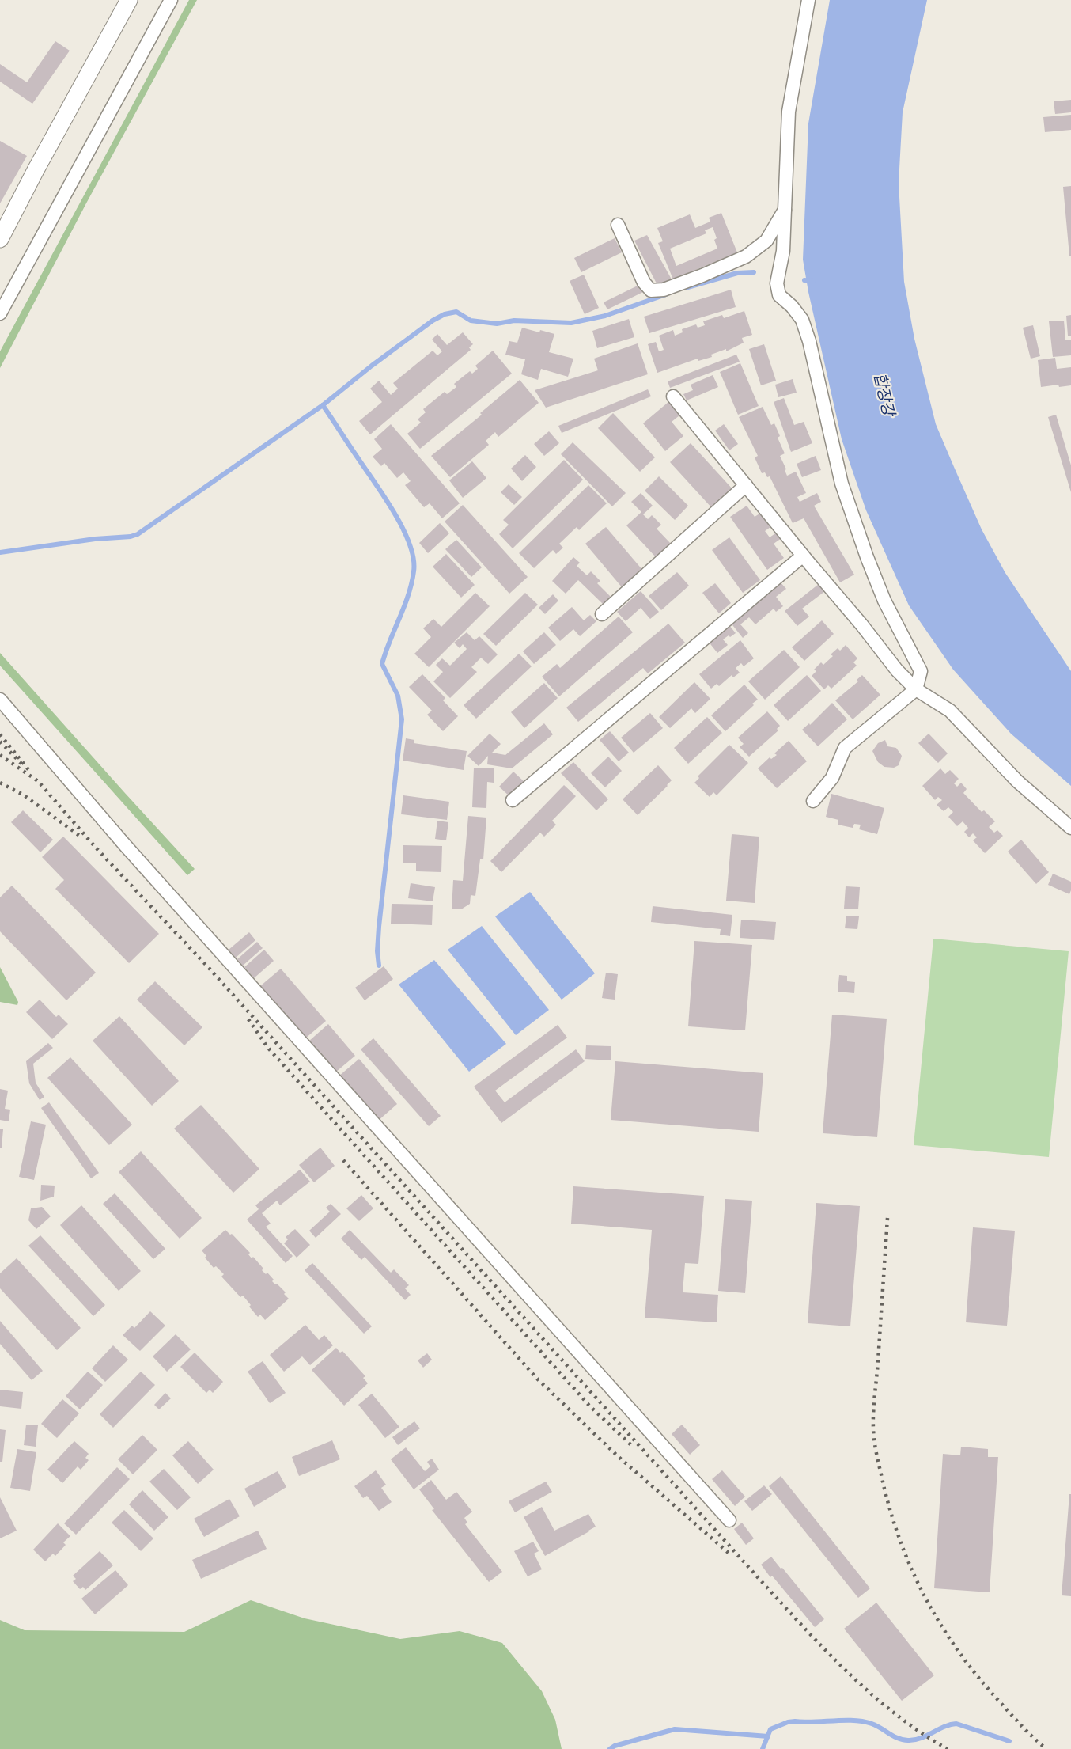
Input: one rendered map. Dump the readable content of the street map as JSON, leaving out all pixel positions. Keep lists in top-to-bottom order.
{
  "water": ["합장강"]
}
